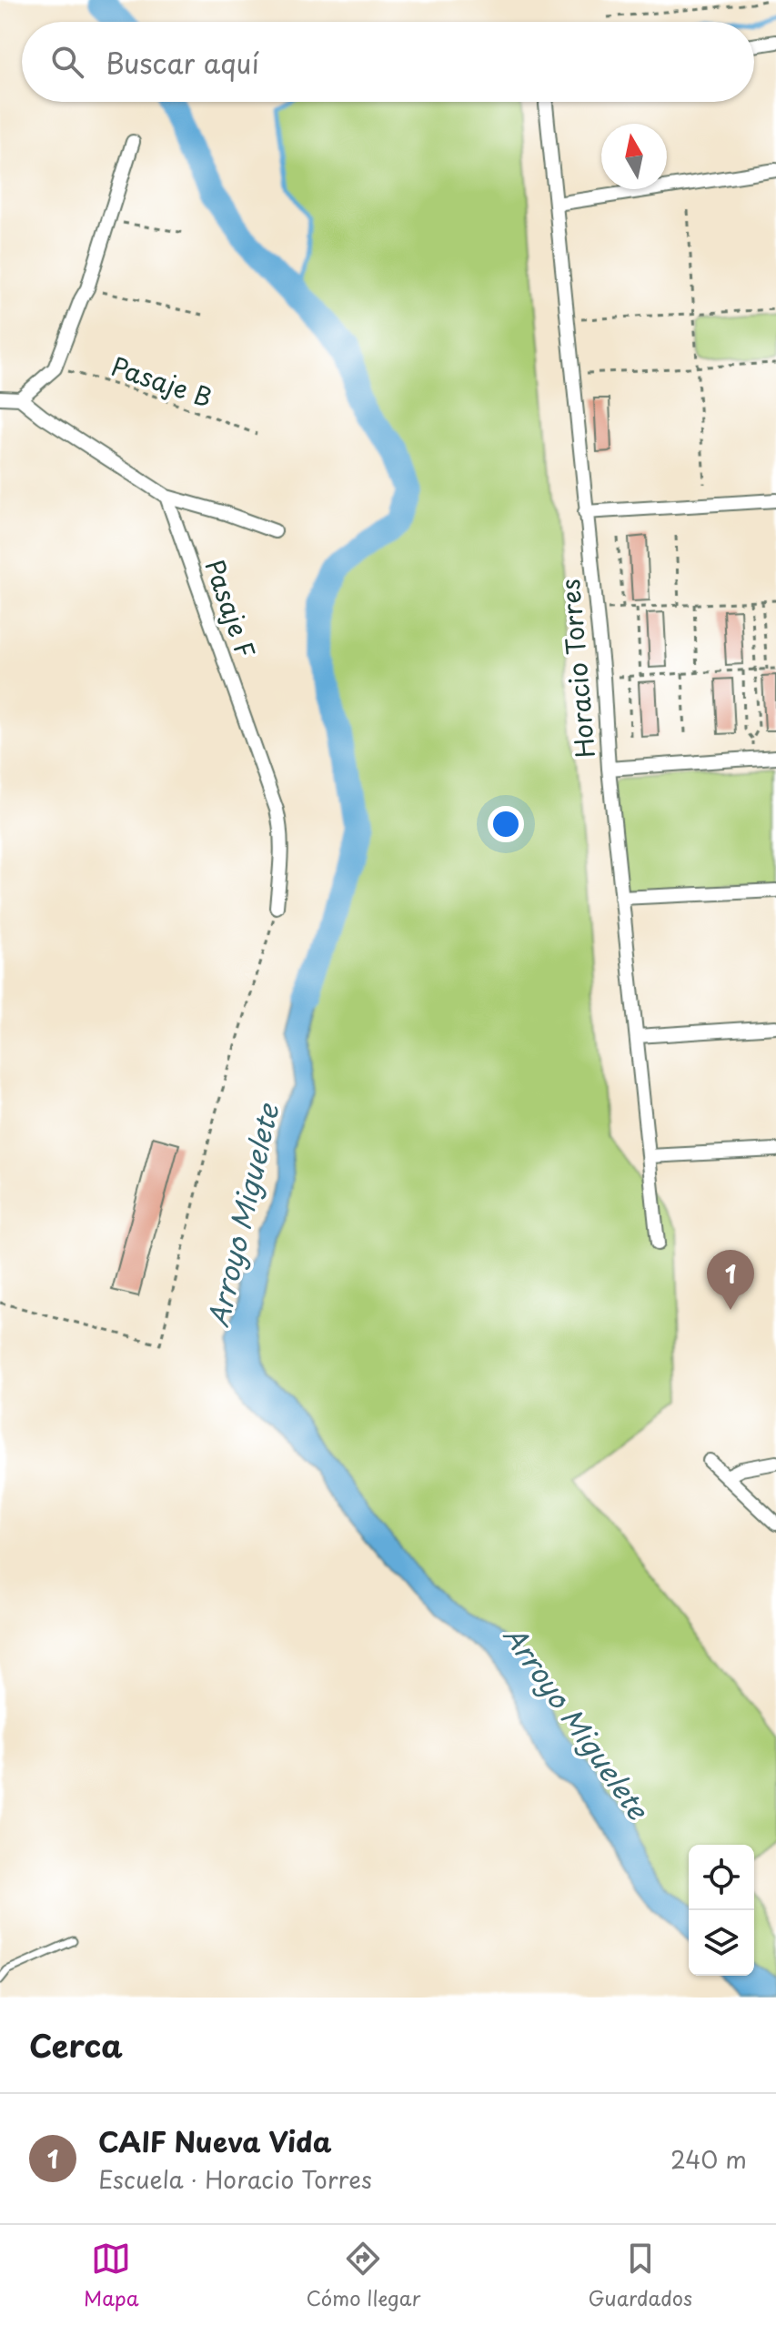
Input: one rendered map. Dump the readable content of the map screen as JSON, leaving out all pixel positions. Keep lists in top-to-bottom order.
{
  "streets": {
    "street": ["Pasaje F", "Horacio Torres"],
    "path": ["Pasaje B"]
  },
  "water": ["Arroyo Miguelete"],
  "north": "top",
  "page": {
    "search": "Buscar aquí",
    "pins": "1",
    "heading": "Cerca",
    "list": [
      {
        "mark": "1",
        "name": "CAIF Nueva Vida",
        "note": "Escuela · Horacio Torres",
        "value": "240 m"
      }
    ],
    "nav": ["Mapa", "Cómo llegar", "Guardados"]
  }
}
